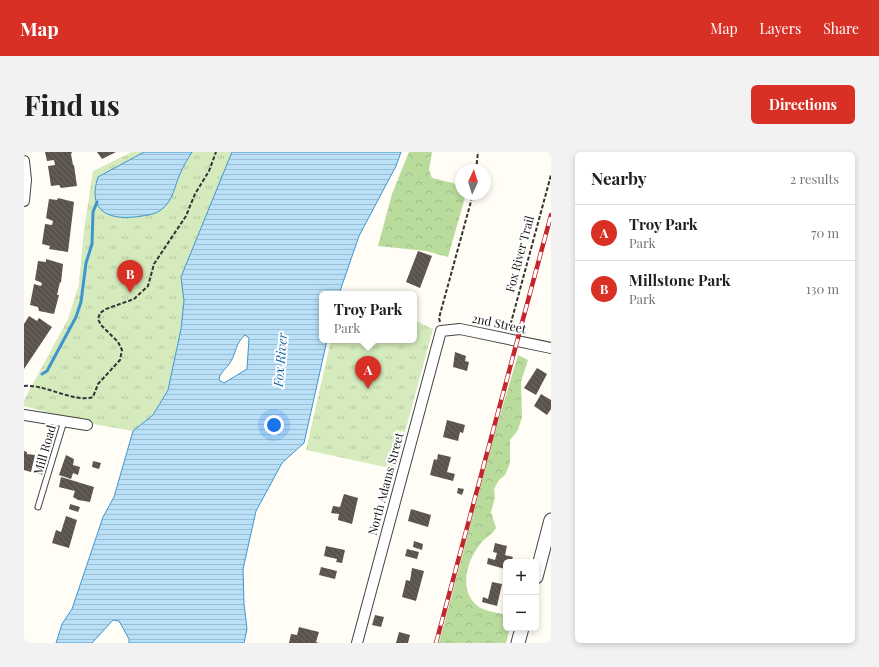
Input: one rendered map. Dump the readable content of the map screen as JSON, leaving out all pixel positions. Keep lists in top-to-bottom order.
{
  "streets": {
    "street": ["2nd Street", "North Adams Street"],
    "lane": ["Mill Road"],
    "path": ["Fox River Trail"]
  },
  "crossings": [
    ["Fox River Trail", "2nd Street"],
    ["2nd Street", "North Adams Street"]
  ],
  "water": ["Fox River"],
  "north": "top",
  "page": {
    "header": "Map",
    "nav": ["Map", "Layers", "Share"],
    "buttons": "Directions",
    "title": "Find us",
    "heading": ["Nearby", "2 results"],
    "list": [
      {
        "mark": "A",
        "name": "Troy Park",
        "note": "Park",
        "value": "70 m"
      },
      {
        "mark": "B",
        "name": "Millstone Park",
        "note": "Park",
        "value": "130 m"
      }
    ],
    "pins": ["B", "A"],
    "popup": ["Troy Park", "Park"],
    "map_buttons": ["+", "−"]
  }
}
